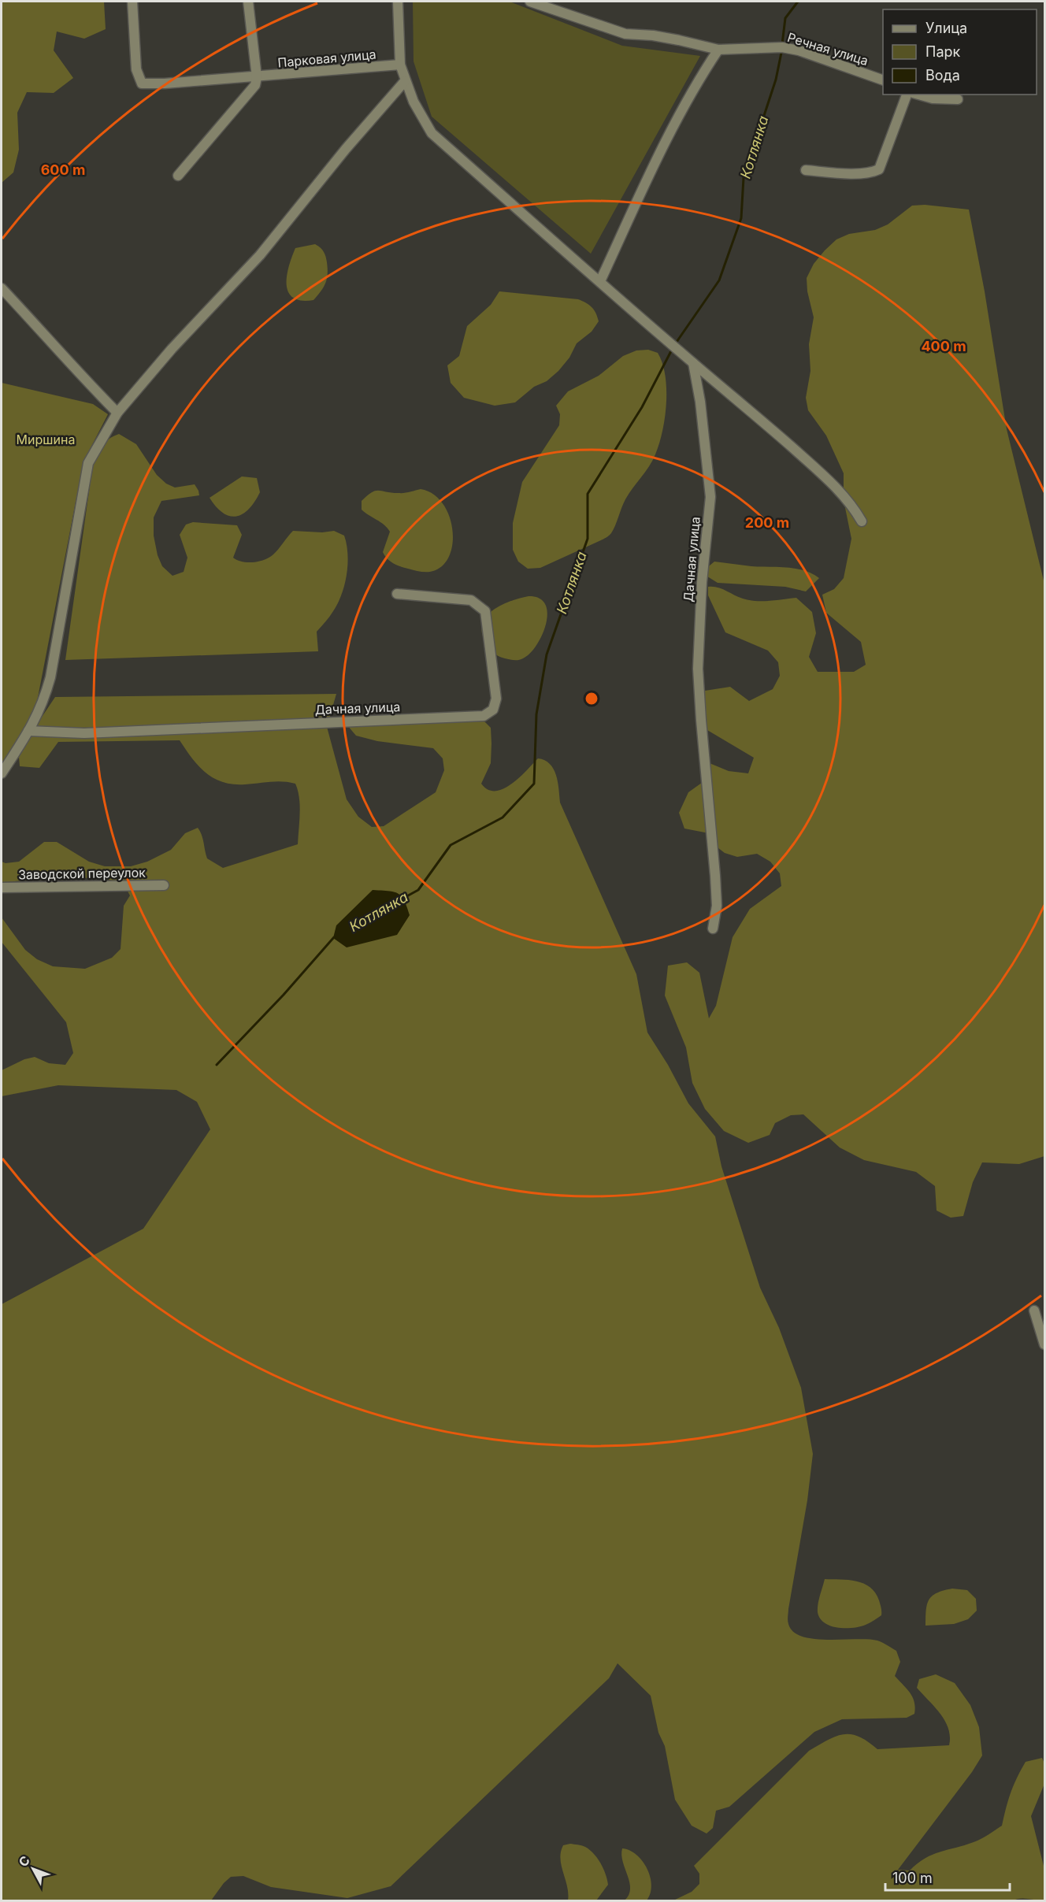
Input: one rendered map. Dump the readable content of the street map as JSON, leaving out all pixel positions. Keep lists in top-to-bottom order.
{
  "streets": {
    "street": [
      "Речная улица",
      "Парковая улица",
      "Дачная улица",
      "Заводской переулок"
    ]
  },
  "water": ["Котлянка"],
  "parks": ["Миршина"],
  "legend": ["Улица", "Парк", "Вода"],
  "scale_bar": "100 m",
  "north": "top left",
  "rings": ["600 m", "400 m", "200 m"]
}
